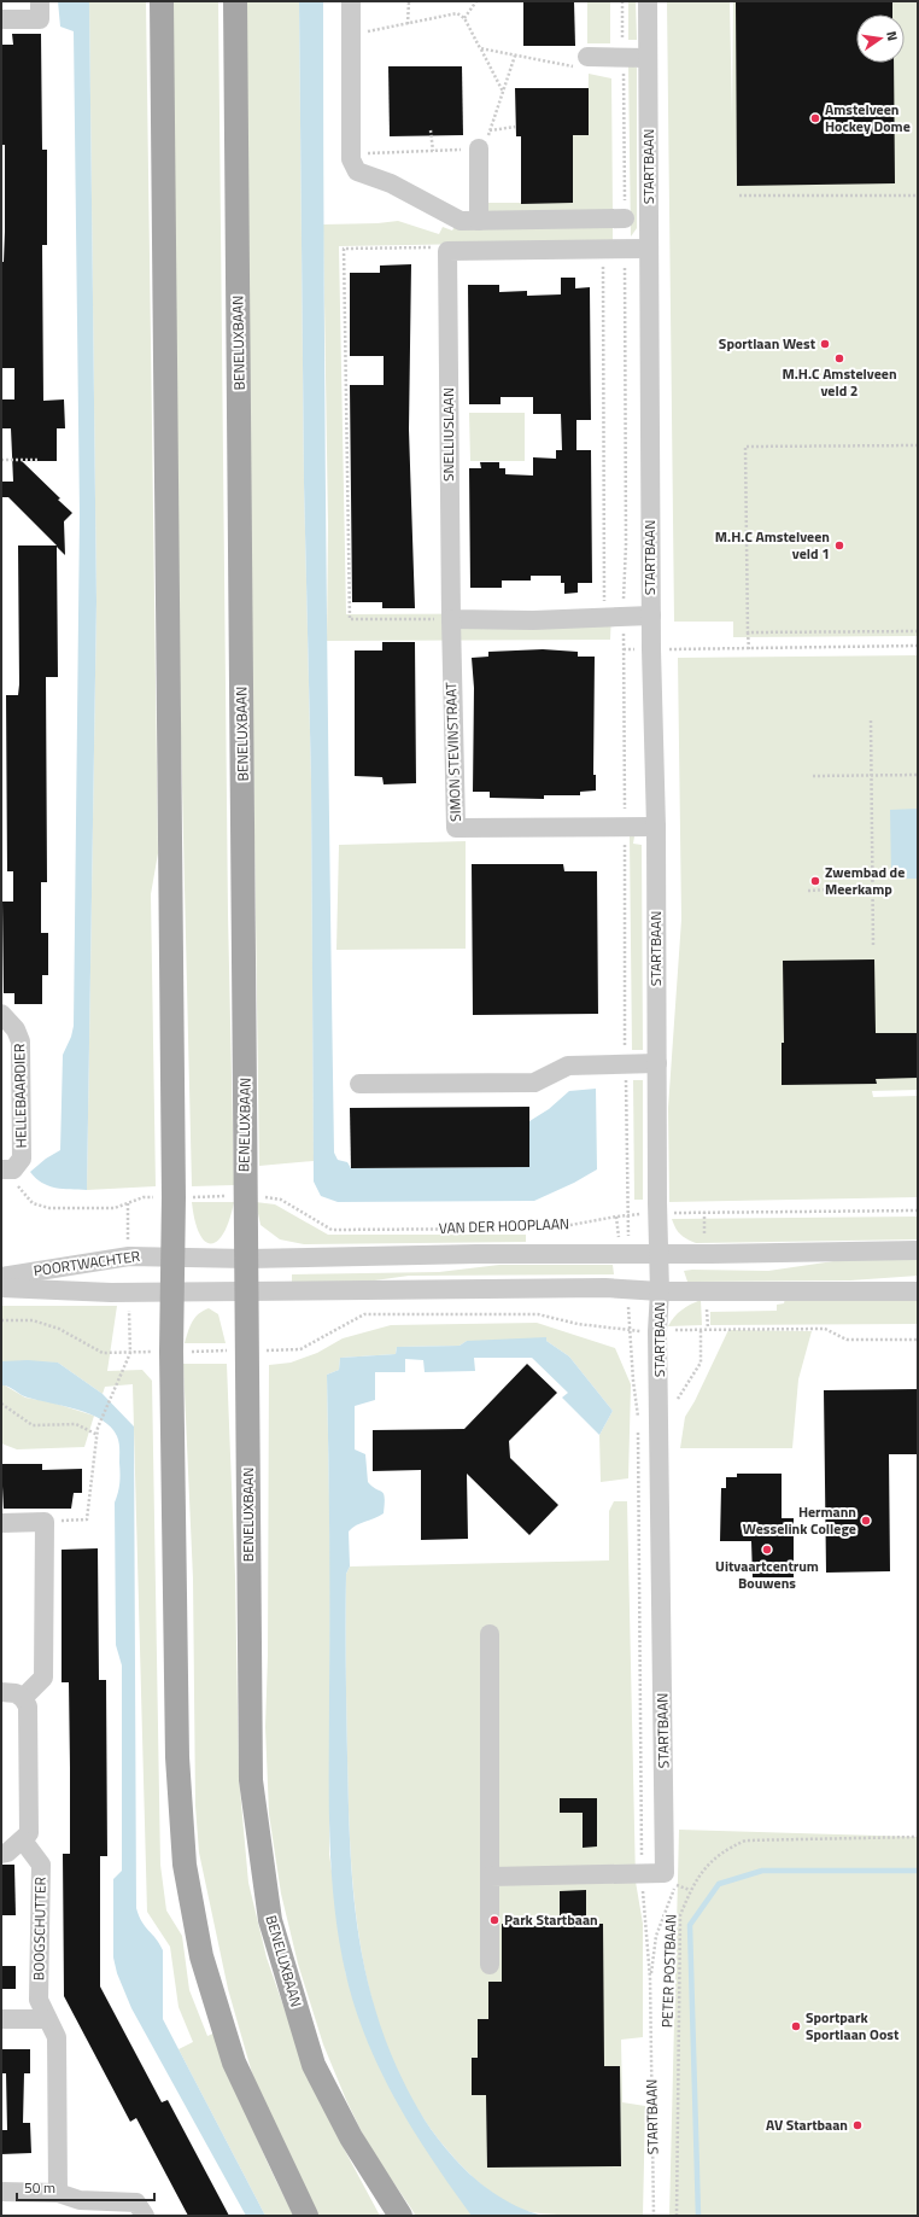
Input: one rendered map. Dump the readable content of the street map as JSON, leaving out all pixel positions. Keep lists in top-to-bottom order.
{
  "streets": {
    "main road": ["BENELUXBAAN"],
    "street": [
      "STARTBAAN",
      "SNELLIUSLAAN",
      "SIMON STEVINSTRAAT",
      "HELLEBAARDIER",
      "VAN DER HOOPLAAN",
      "POORTWACHTER",
      "BOOGSCHUTTER"
    ],
    "path": ["PETER POSTBAAN"]
  },
  "crossings": [
    ["STARTBAAN", "SIMON STEVINSTRAAT"],
    ["STARTBAAN", "VAN DER HOOPLAAN"],
    ["BENELUXBAAN", "VAN DER HOOPLAAN"],
    ["SNELLIUSLAAN", "SIMON STEVINSTRAAT"],
    ["HELLEBAARDIER", "VAN DER HOOPLAAN"],
    ["VAN DER HOOPLAAN", "POORTWACHTER"]
  ],
  "places": [
    "Amstelveen Hockey Dome",
    "Sportlaan West",
    "M.H.C Amstelveen veld 2",
    "M.H.C Amstelveen veld 1",
    "Zwembad de Meerkamp",
    "Hermann Wesselink College",
    "Uitvaartcentrum Bouwens",
    "Park Startbaan",
    "Sportpark Sportlaan Oost",
    "AV Startbaan"
  ],
  "scale_bar": "50 m",
  "north": "right"
}
